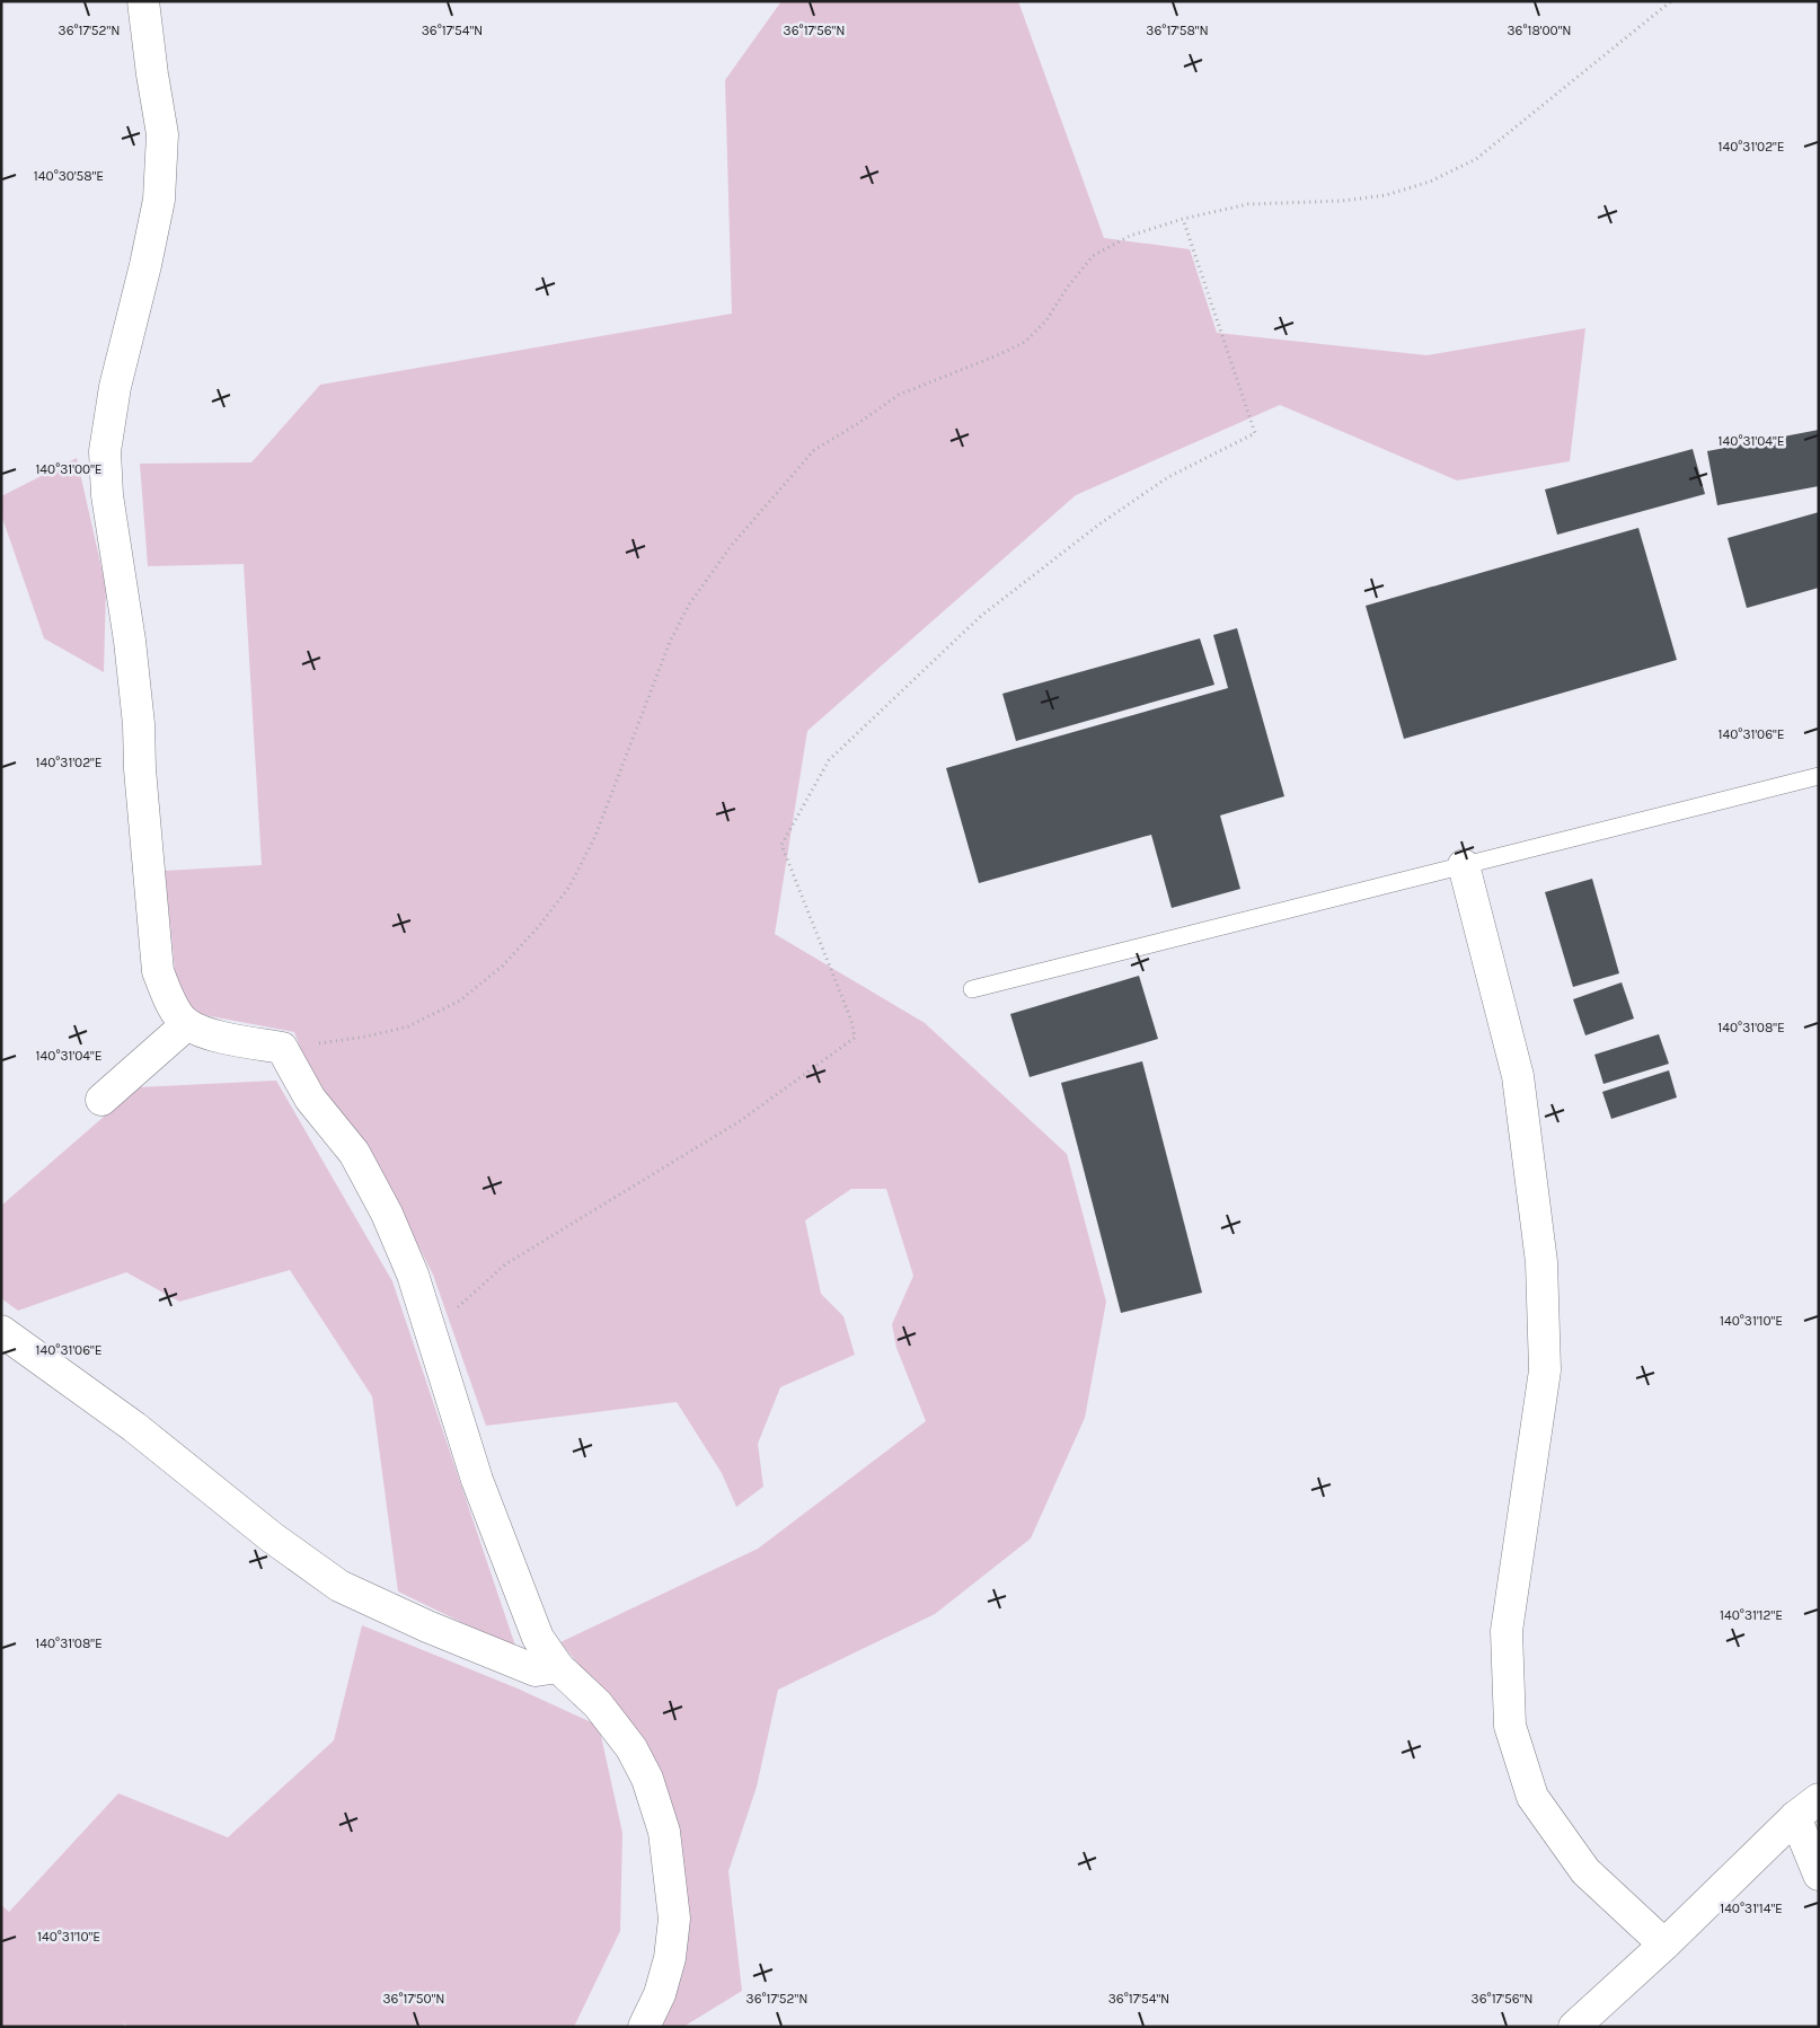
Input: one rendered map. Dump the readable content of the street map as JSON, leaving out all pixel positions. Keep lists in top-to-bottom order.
{
  "coordinates": [
    "36°17'58\"N",
    "36°18'00\"N",
    "36°17'52\"N",
    "36°17'54\"N",
    "36°17'56\"N",
    "140°31'02\"E",
    "140°30'58\"E",
    "140°31'04\"E",
    "140°31'00\"E",
    "140°31'06\"E",
    "140°31'08\"E",
    "140°31'10\"E",
    "140°31'12\"E",
    "140°31'14\"E",
    "36°17'50\"N"
  ]
}
